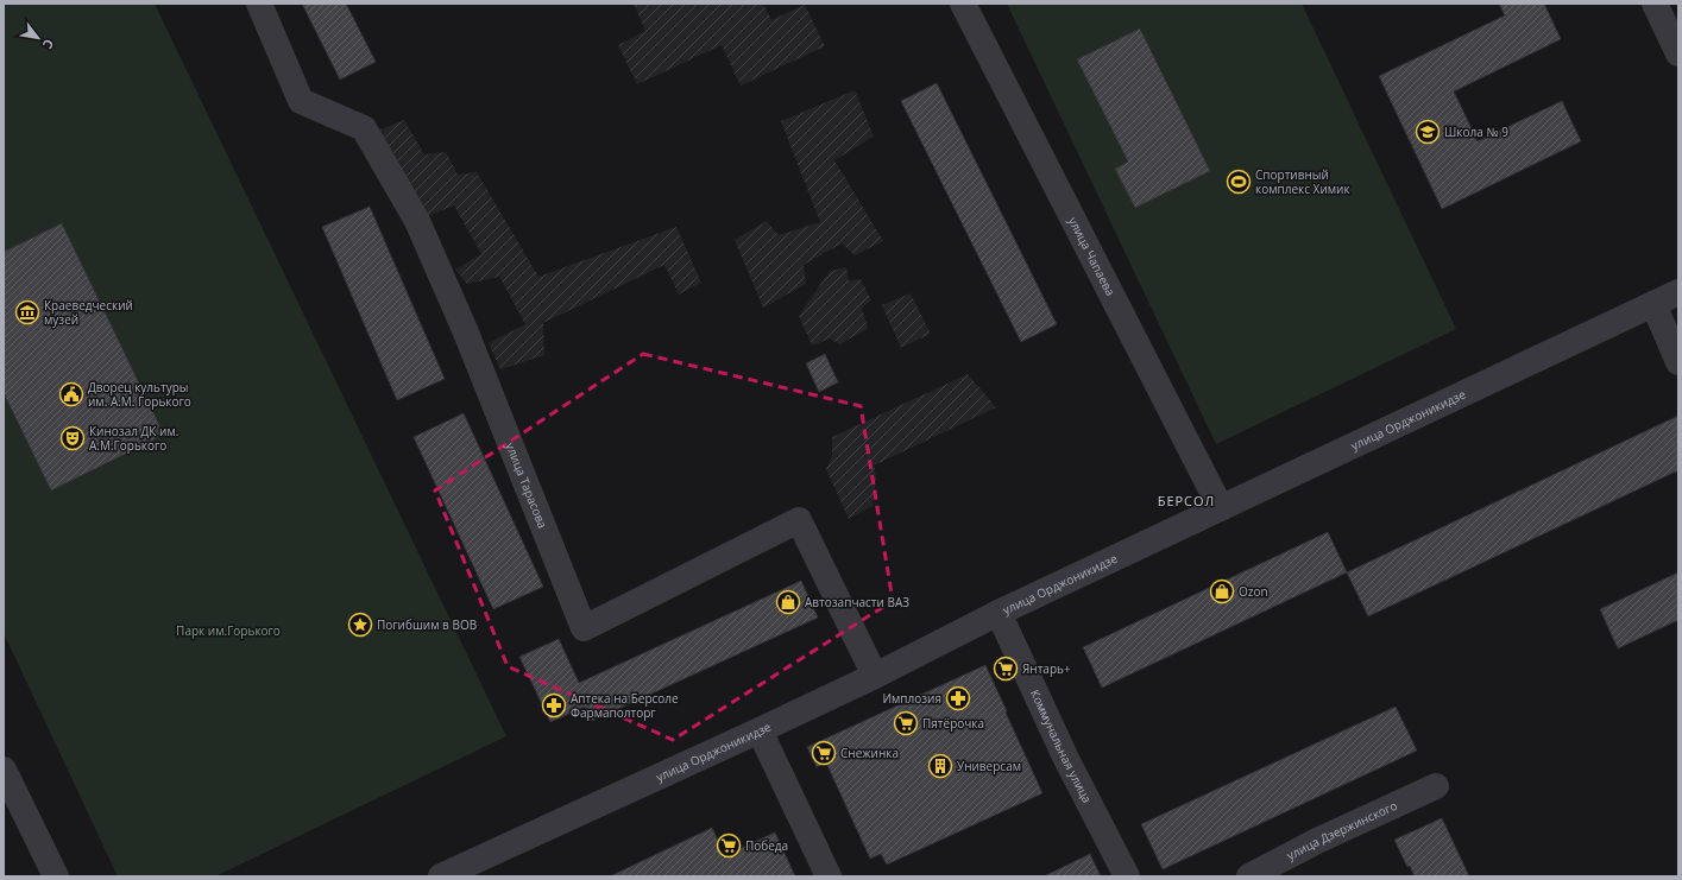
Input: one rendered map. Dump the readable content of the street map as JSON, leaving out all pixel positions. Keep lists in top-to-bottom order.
{
  "streets": {
    "street": [
      "улица Чапаева",
      "улица Орджоникидзе",
      "улица Тарасова",
      "Коммунальная улица",
      "улица Дзержинского"
    ]
  },
  "crossings": [
    ["улица Чапаева", "улица Орджоникидзе"],
    ["улица Орджоникидзе", "улица Тарасова"],
    ["улица Орджоникидзе", "Коммунальная улица"]
  ],
  "districts": ["БЕРСОЛ"],
  "parks": ["Парк им.Горького"],
  "places": {
    "school or university": ["Школа № 9"],
    "sports": ["Спортивный комплекс Химик"],
    "museum": ["Краеведческий музей"],
    "public building": ["Дворец культуры им. А.М. Горького"],
    "theatre": ["Кинозал ДК им. А.М.Горького"],
    "shop": ["Ozon", "Автозапчасти ВАЗ"],
    "place": ["Погибшим в ВОВ"],
    "supermarket": [
      "Янтарь+",
      "Пятёрочка",
      "Снежинка",
      "Победа"
    ],
    "pharmacy": ["Имплозия", "Аптека на Берсоле Фармаполторг"],
    "building": ["Универсам"]
  },
  "north": "bottom right"
}
